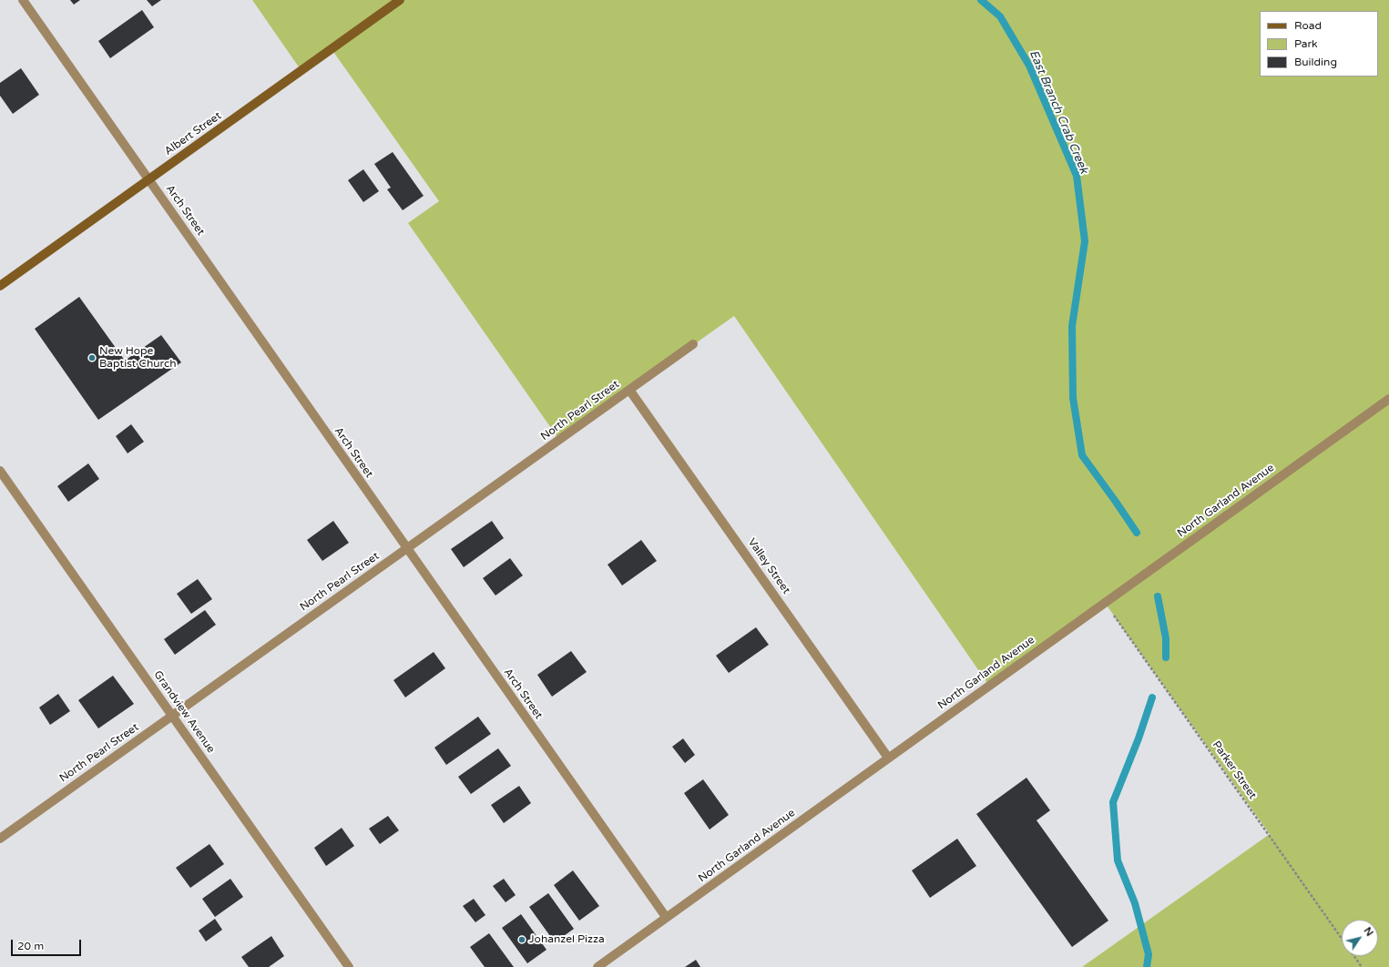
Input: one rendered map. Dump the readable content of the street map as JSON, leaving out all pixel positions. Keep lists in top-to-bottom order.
{
  "streets": {
    "main road": ["Albert Street"],
    "street": [
      "Arch Street",
      "North Pearl Street",
      "North Garland Avenue",
      "Valley Street",
      "Grandview Avenue"
    ],
    "path": ["Parker Street"]
  },
  "crossings": [
    ["Albert Street", "Arch Street"],
    ["Arch Street", "North Pearl Street"],
    ["Arch Street", "North Garland Avenue"],
    ["North Pearl Street", "Valley Street"],
    ["North Pearl Street", "Grandview Avenue"],
    ["North Garland Avenue", "Valley Street"],
    ["North Garland Avenue", "Parker Street"]
  ],
  "water": ["East Branch Crab Creek"],
  "places": ["New Hope Baptist Church", "Johanzel Pizza"],
  "legend": ["Road", "Park", "Building"],
  "scale_bar": "20 m",
  "north": "top right"
}
